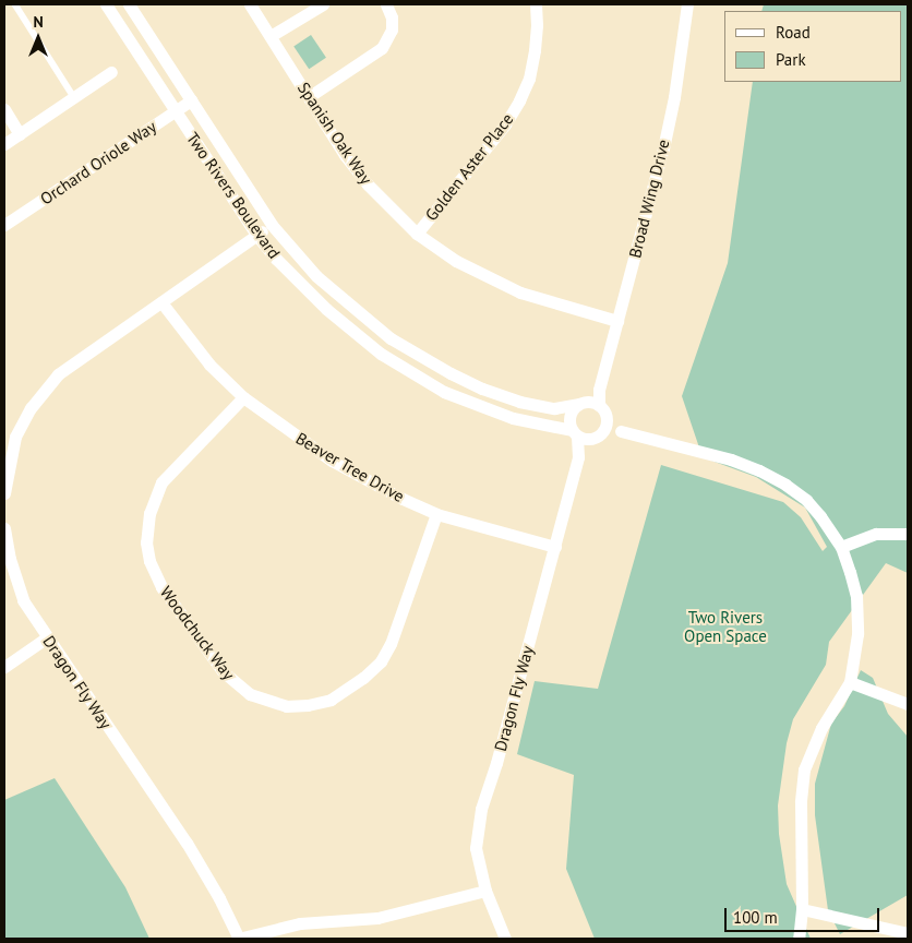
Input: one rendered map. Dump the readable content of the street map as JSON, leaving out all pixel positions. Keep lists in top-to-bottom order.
{
  "streets": {
    "street": [
      "Spanish Oak Way",
      "Orchard Oriole Way",
      "Golden Aster Place",
      "Two Rivers Boulevard",
      "Broad Wing Drive",
      "Beaver Tree Drive",
      "Woodchuck Way",
      "Dragon Fly Way"
    ]
  },
  "crossings": [
    ["Spanish Oak Way", "Golden Aster Place"],
    ["Spanish Oak Way", "Broad Wing Drive"],
    ["Orchard Oriole Way", "Two Rivers Boulevard"],
    ["Two Rivers Boulevard", "Broad Wing Drive"],
    ["Two Rivers Boulevard", "Dragon Fly Way"],
    ["Broad Wing Drive", "Dragon Fly Way"],
    ["Beaver Tree Drive", "Woodchuck Way"],
    ["Beaver Tree Drive", "Dragon Fly Way"]
  ],
  "parks": ["Two Rivers Open Space"],
  "legend": ["Road", "Park"],
  "scale_bar": "100 m",
  "north": "top"
}
